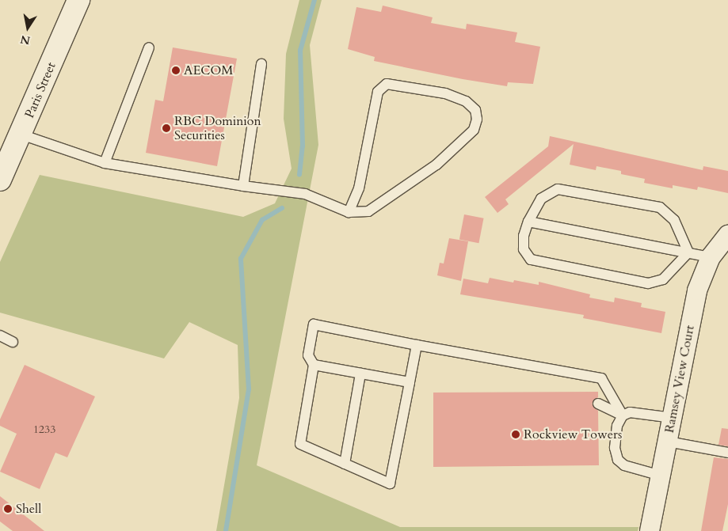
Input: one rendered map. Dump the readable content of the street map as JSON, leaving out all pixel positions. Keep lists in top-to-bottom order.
{
  "streets": {
    "main road": ["Paris Street"],
    "street": ["Ramsey View Court"]
  },
  "places": [
    "AECOM",
    "RBC Dominion Securities",
    "Rockview Towers",
    "Shell"
  ],
  "house_numbers": ["1233"],
  "north": "bottom"
}
